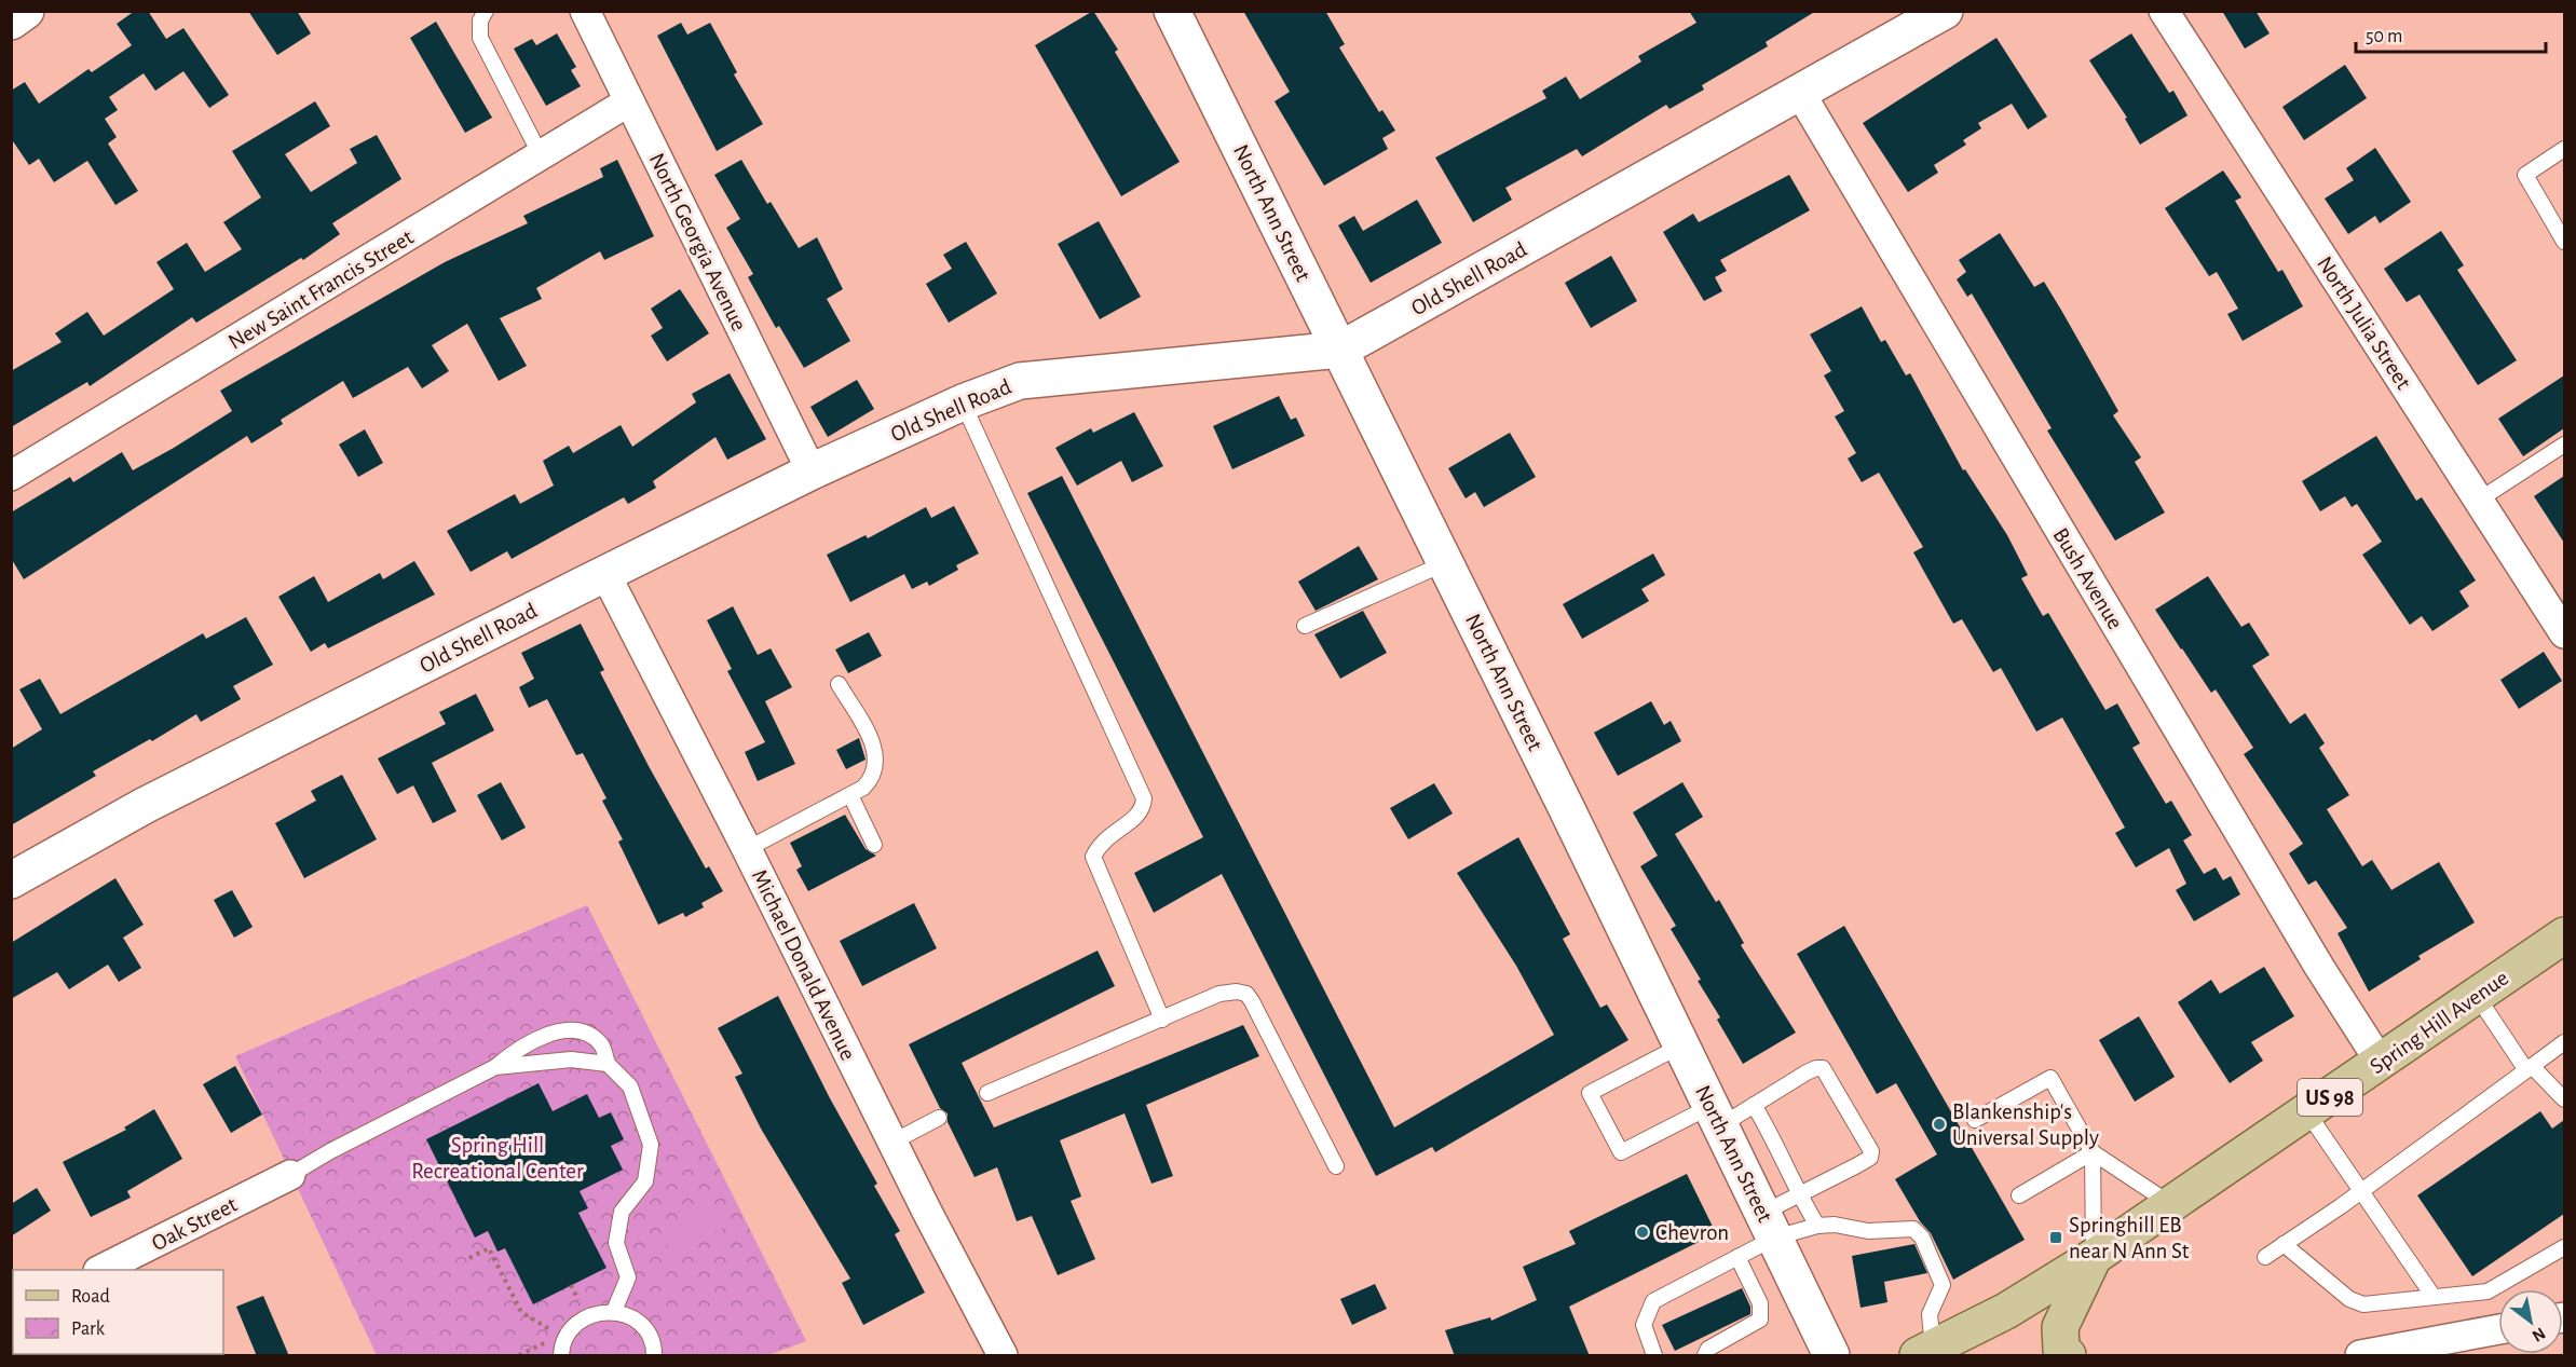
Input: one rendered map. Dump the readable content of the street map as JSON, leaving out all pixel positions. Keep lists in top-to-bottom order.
{
  "streets": {
    "main road": ["Spring Hill Avenue", "US 98"],
    "street": [
      "North Ann Street",
      "North Georgia Avenue",
      "Old Shell Road",
      "New Saint Francis Street",
      "North Julia Street",
      "Bush Avenue",
      "Michael Donald Avenue",
      "Oak Street"
    ]
  },
  "crossings": [
    ["North Ann Street", "Old Shell Road"],
    ["North Georgia Avenue", "Old Shell Road"],
    ["North Georgia Avenue", "New Saint Francis Street"],
    ["Old Shell Road", "Bush Avenue"],
    ["Old Shell Road", "Michael Donald Avenue"],
    ["Bush Avenue", "Spring Hill Avenue"]
  ],
  "parks": ["Spring Hill Recreational Center"],
  "places": {
    "other": ["Blankenship's Universal Supply", "Chevron"],
    "transit": ["Springhill EB near N Ann St"]
  },
  "legend": ["Road", "Park"],
  "scale_bar": "50 m",
  "north": "bottom right"
}
